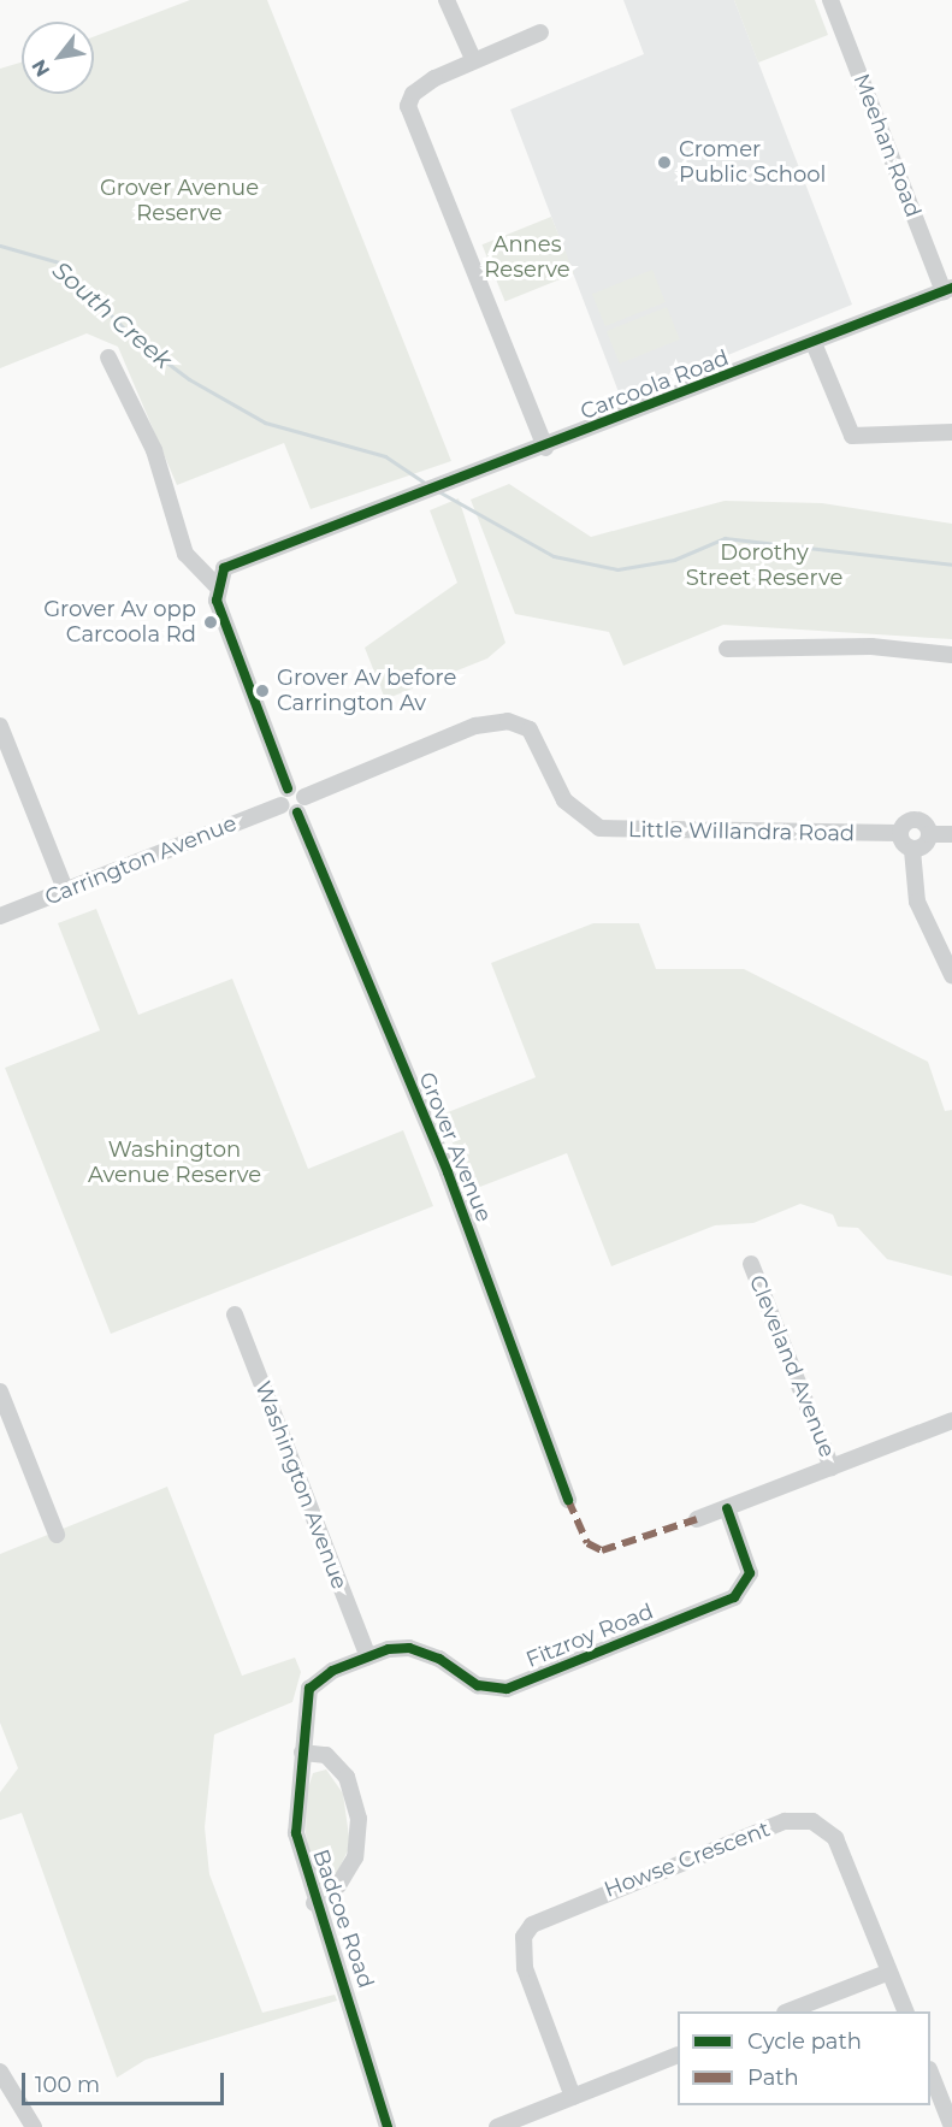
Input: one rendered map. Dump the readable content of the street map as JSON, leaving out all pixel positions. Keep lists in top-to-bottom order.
{
  "streets": {
    "street": [
      "Meehan Road",
      "Carcoola Road",
      "Little Willandra Road",
      "Carrington Avenue",
      "Grover Avenue",
      "Cleveland Avenue",
      "Washington Avenue",
      "Fitzroy Road",
      "Howse Crescent",
      "Badcoe Road"
    ]
  },
  "crossings": [
    ["Meehan Road", "Carcoola Road"],
    ["Washington Avenue", "Fitzroy Road"],
    ["Fitzroy Road", "Badcoe Road"]
  ],
  "water": ["South Creek"],
  "parks": [
    "Grover Avenue Reserve",
    "Annes Reserve",
    "Dorothy Street Reserve",
    "Washington Avenue Reserve"
  ],
  "places": ["Cromer Public School", "Grover Av opp Carcoola Rd", "Grover Av before Carrington Av"],
  "legend": ["Cycle path", "Path"],
  "scale_bar": "100 m",
  "north": "bottom left"
}
